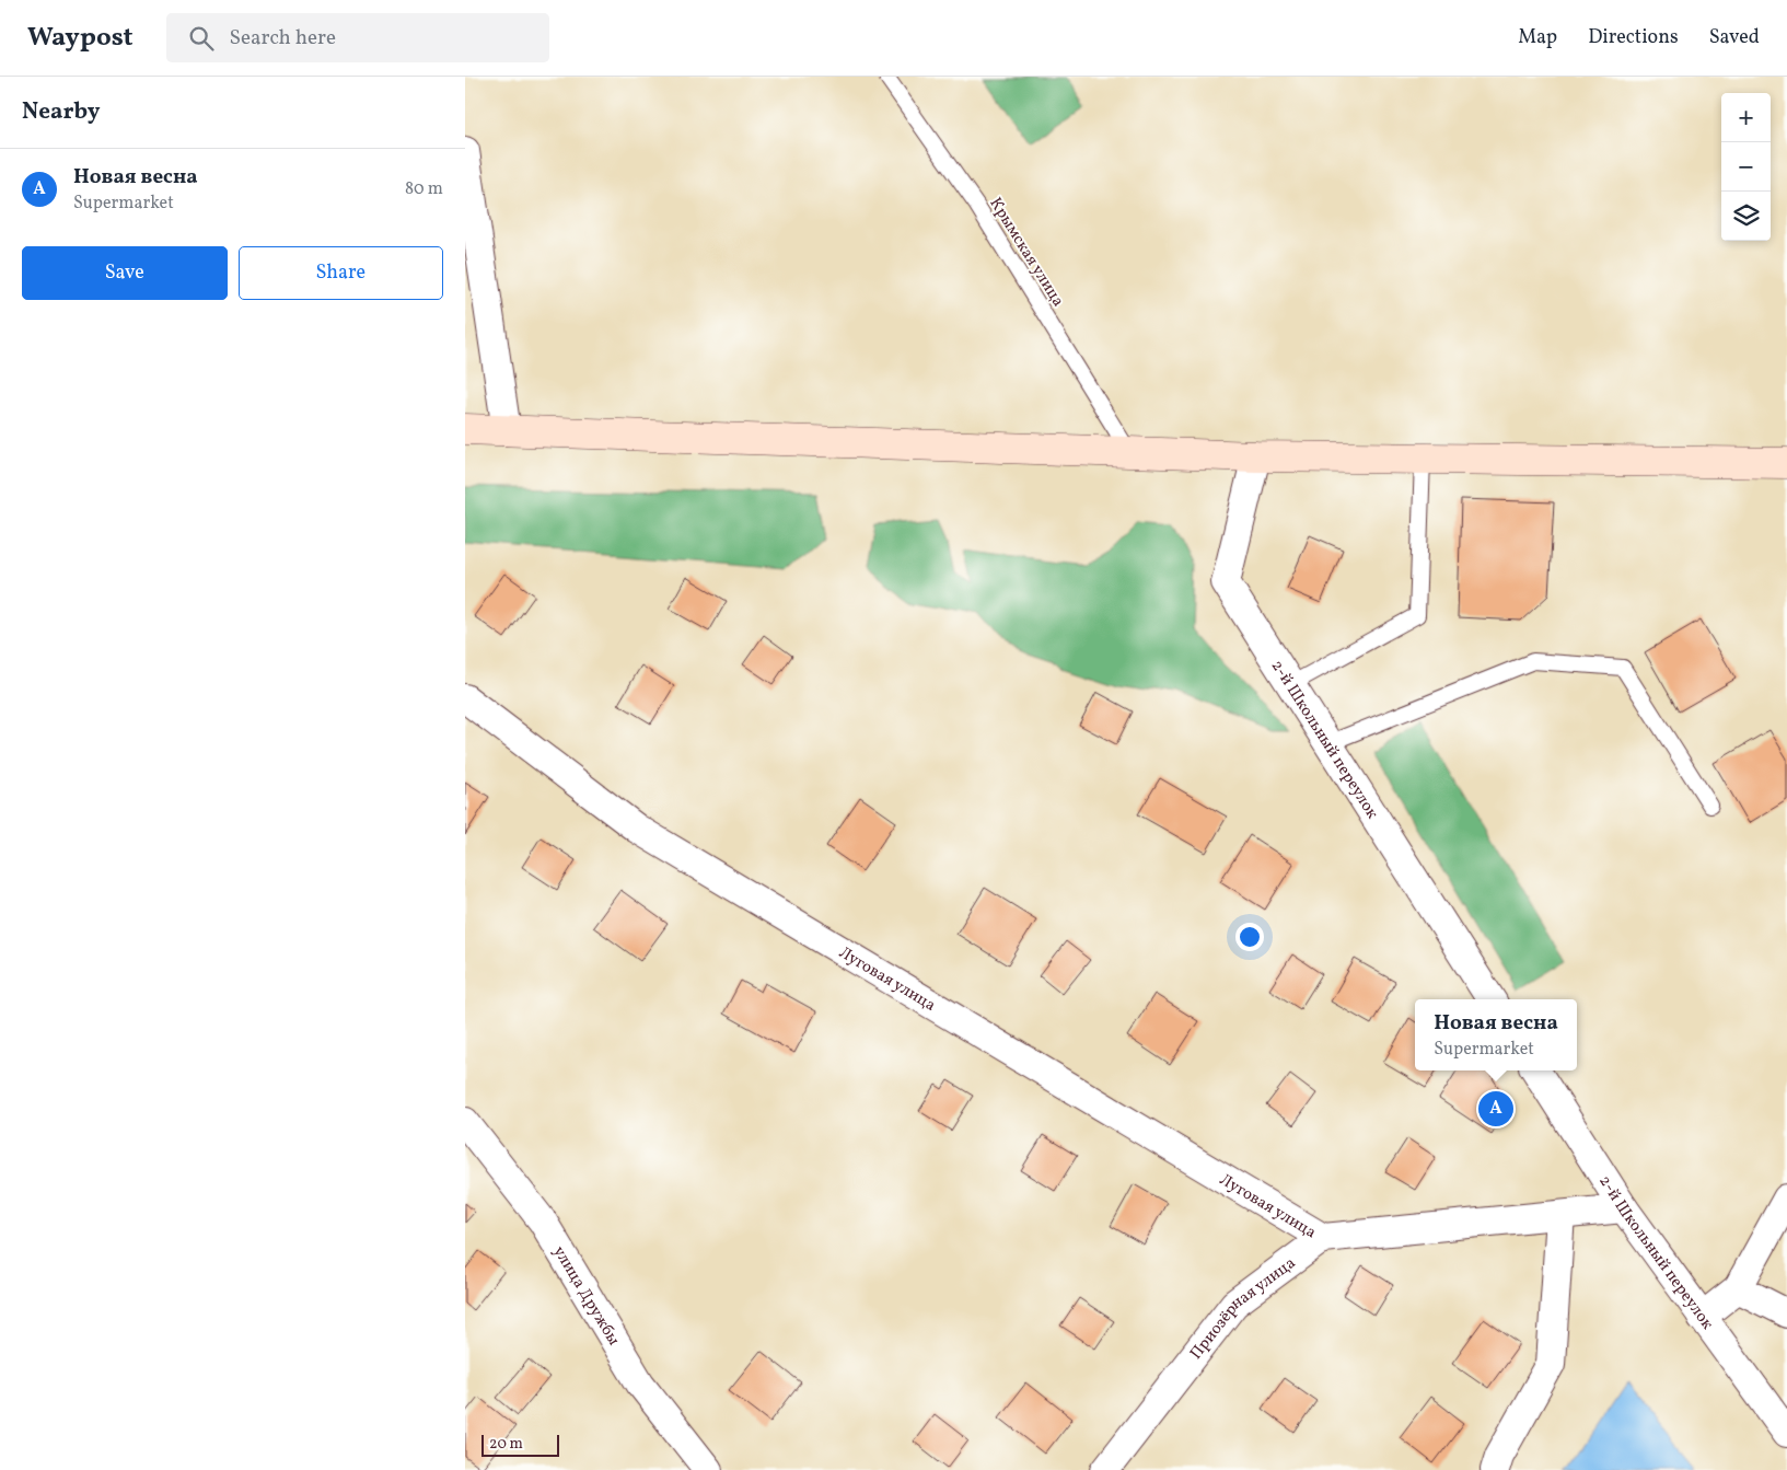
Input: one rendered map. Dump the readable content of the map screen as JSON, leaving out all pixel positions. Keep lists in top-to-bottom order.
{
  "streets": {
    "street": [
      "2-й Школьный переулок",
      "Луговая улица",
      "улица Дружбы",
      "Приозёрная улица"
    ],
    "lane": ["Крымская улица"]
  },
  "crossings": [
    ["Луговая улица", "Приозёрная улица"]
  ],
  "scale_bar": "20 m",
  "page": {
    "header": "Waypost",
    "search": "Search here",
    "nav": ["Map", "Directions", "Saved"],
    "heading": "Nearby",
    "map_buttons": ["+", "−"],
    "list": [
      {
        "mark": "A",
        "name": "Новая весна",
        "note": "Supermarket",
        "value": "80 m"
      }
    ],
    "buttons": ["Save", "Share"],
    "popup": ["Новая весна", "Supermarket"],
    "pins": "A",
    "scale": "20 m"
  }
}
